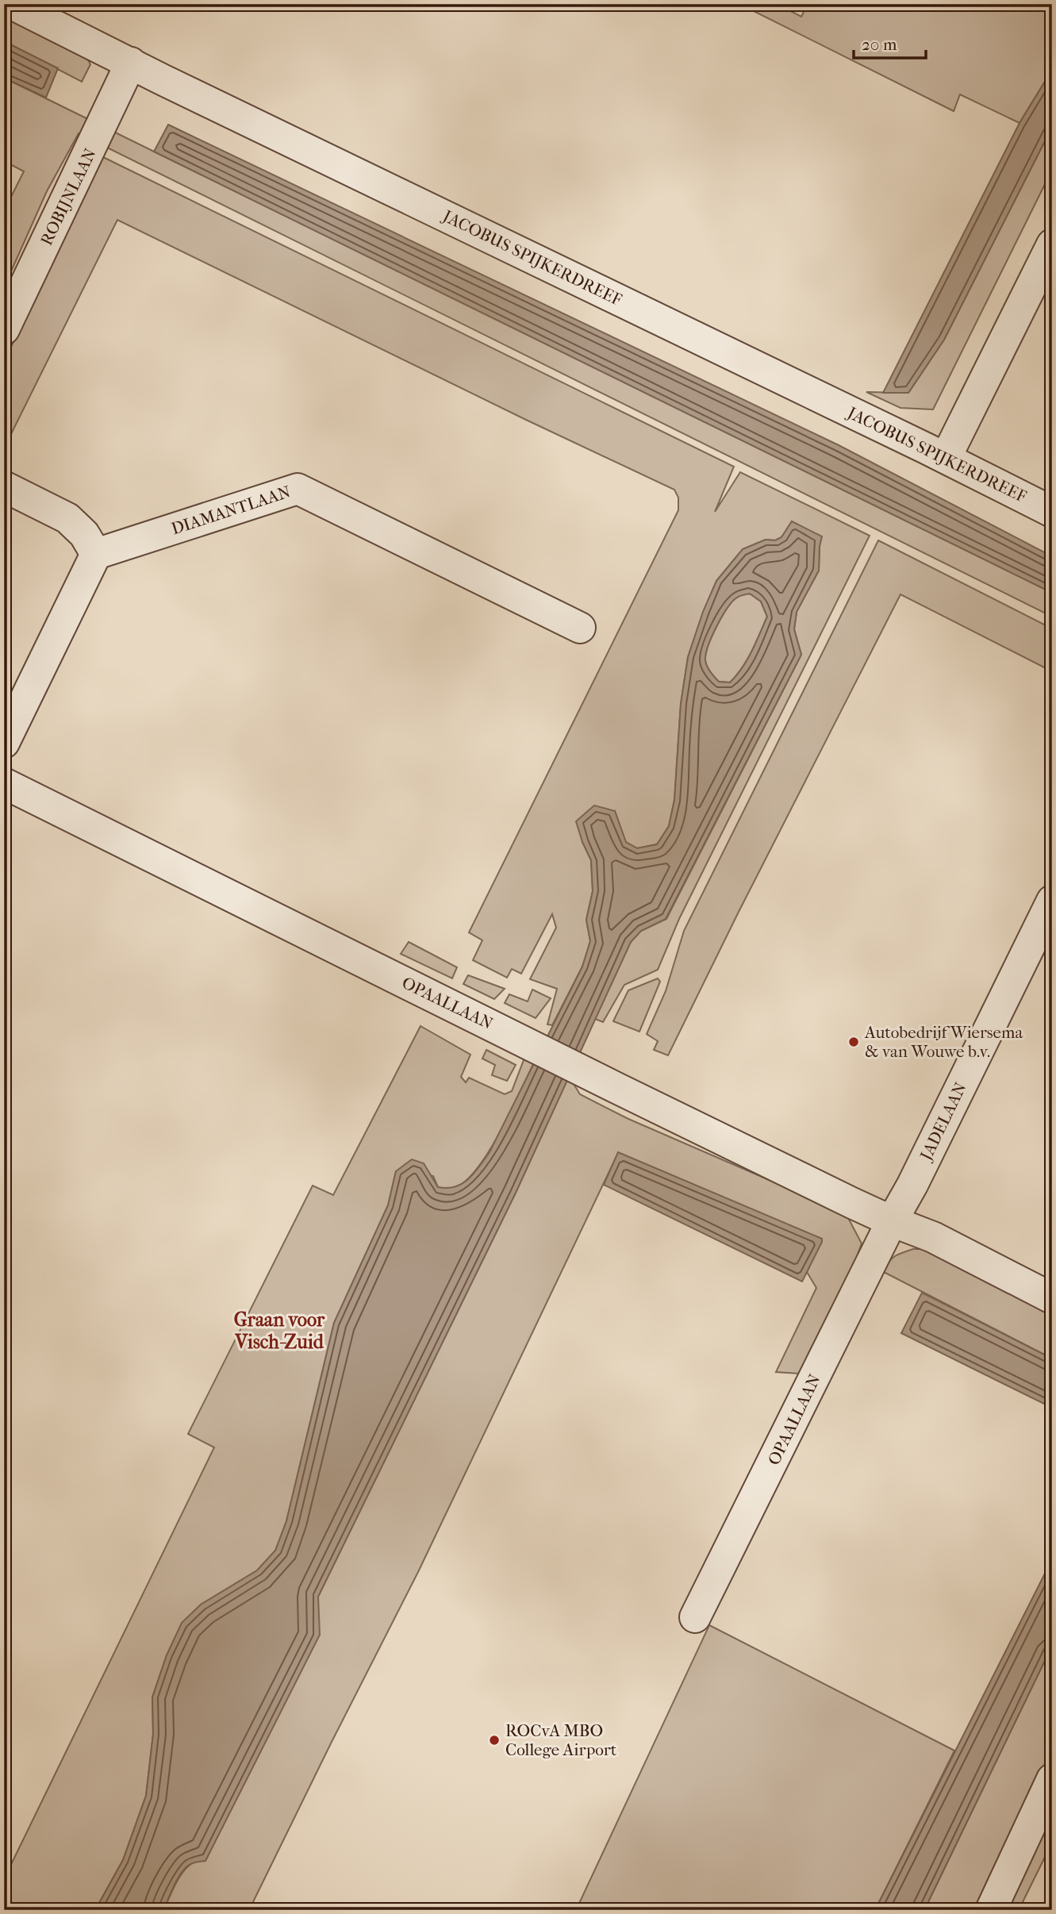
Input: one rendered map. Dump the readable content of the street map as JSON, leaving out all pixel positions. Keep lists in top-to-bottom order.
{
  "streets": {
    "street": [
      "ROBIJNLAAN",
      "JACOBUS SPIJKERDREEF",
      "DIAMANTLAAN",
      "OPAALLAAN",
      "JADELAAN"
    ]
  },
  "crossings": [
    ["ROBIJNLAAN", "JACOBUS SPIJKERDREEF"],
    ["OPAALLAAN", "JADELAAN"]
  ],
  "districts": ["Graan voor Visch-Zuid"],
  "places": ["Autobedrijf Wiersema & van Wouwe b.v.", "ROCvA MBO College Airport"],
  "scale_bar": "20 m"
}
